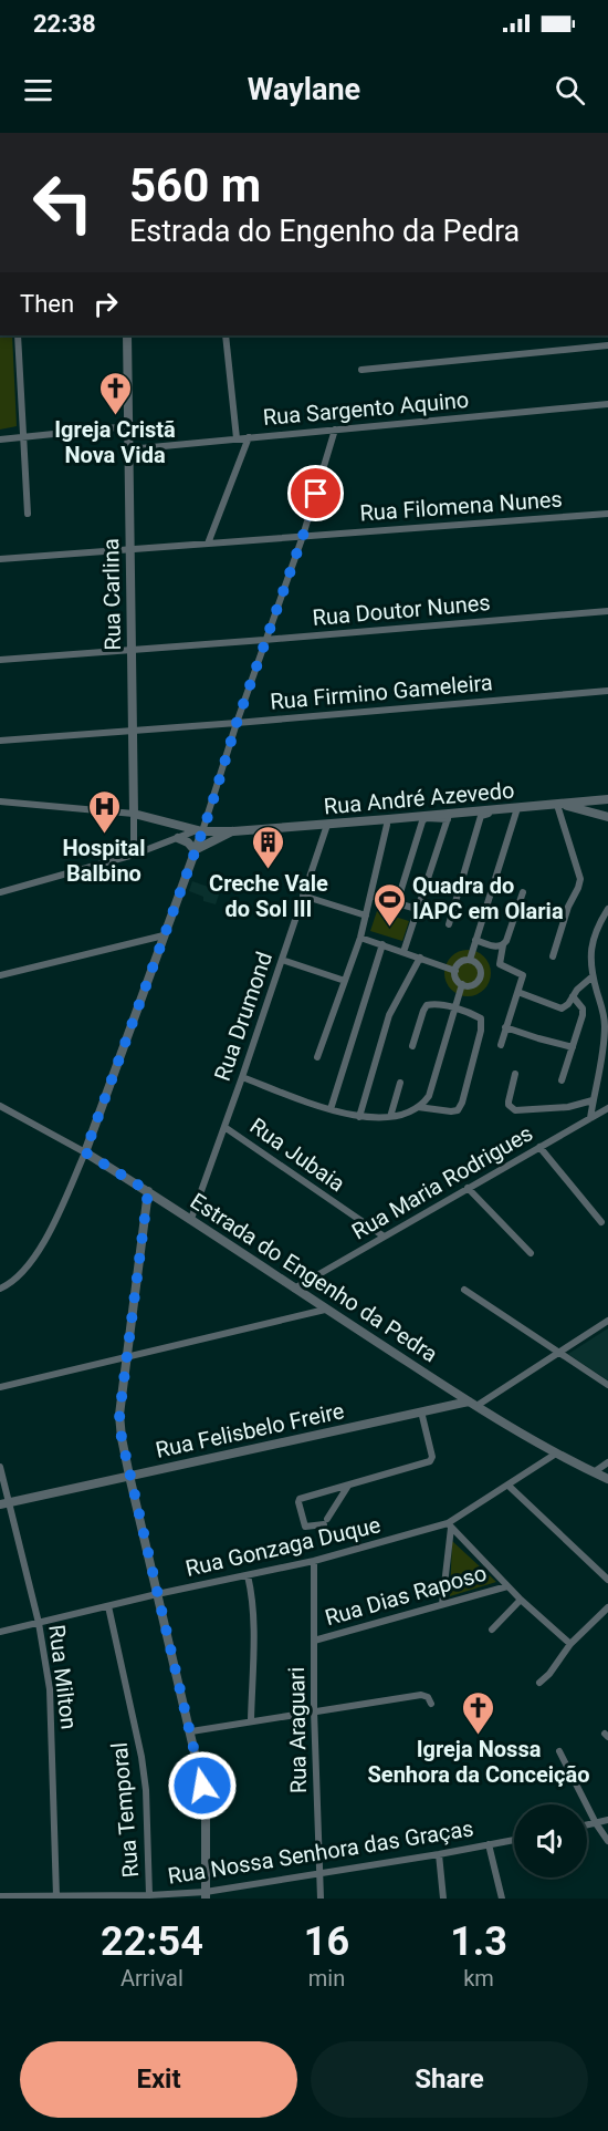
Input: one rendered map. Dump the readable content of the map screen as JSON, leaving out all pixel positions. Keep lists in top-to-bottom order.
{
  "streets": {
    "street": [
      "Rua Sargento Aquino",
      "Rua Filomena Nunes",
      "Rua Carlina",
      "Rua Doutor Nunes",
      "Rua Firmino Gameleira",
      "Rua André Azevedo",
      "Rua Drumond",
      "Rua Jubaia",
      "Rua Maria Rodrigues",
      "Estrada do Engenho da Pedra",
      "Rua Felisbelo Freire",
      "Rua Gonzaga Duque",
      "Rua Dias Raposo",
      "Rua Milton",
      "Rua Araguari",
      "Rua Temporal",
      "Rua Nossa Senhora das Graças"
    ]
  },
  "crossings": [
    ["Rua Sargento Aquino", "Rua Carlina"],
    ["Rua Filomena Nunes", "Rua Carlina"],
    ["Rua Carlina", "Rua Doutor Nunes"],
    ["Rua Carlina", "Rua Firmino Gameleira"],
    ["Rua Carlina", "Rua André Azevedo"],
    ["Rua André Azevedo", "Rua Drumond"],
    ["Rua Drumond", "Rua Jubaia"],
    ["Rua Drumond", "Estrada do Engenho da Pedra"],
    ["Rua Jubaia", "Rua Maria Rodrigues"],
    ["Rua Maria Rodrigues", "Estrada do Engenho da Pedra"],
    ["Estrada do Engenho da Pedra", "Rua Felisbelo Freire"],
    ["Estrada do Engenho da Pedra", "Rua Gonzaga Duque"],
    ["Rua Felisbelo Freire", "Rua Milton"],
    ["Rua Gonzaga Duque", "Rua Milton"],
    ["Rua Gonzaga Duque", "Rua Araguari"],
    ["Rua Gonzaga Duque", "Rua Temporal"],
    ["Rua Dias Raposo", "Rua Araguari"],
    ["Rua Milton", "Rua Nossa Senhora das Graças"],
    ["Rua Araguari", "Rua Nossa Senhora das Graças"],
    ["Rua Temporal", "Rua Nossa Senhora das Graças"]
  ],
  "places": {
    "church": ["Igreja Cristã Nova Vida", "Igreja Nossa Senhora da Conceição"],
    "hospital": ["Hospital Balbino"],
    "building": ["Creche Vale do Sol III"],
    "sports": ["Quadra do IAPC em Olaria"]
  },
  "page": {
    "status": "22:38",
    "header": "Waylane",
    "turn": ["560 m", "Estrada do Engenho da Pedra"],
    "then": "Then",
    "eta": [
      "22:54",
      "Arrival",
      "16",
      "min",
      "1.3",
      "km"
    ],
    "buttons": ["Exit", "Share"]
  }
}
